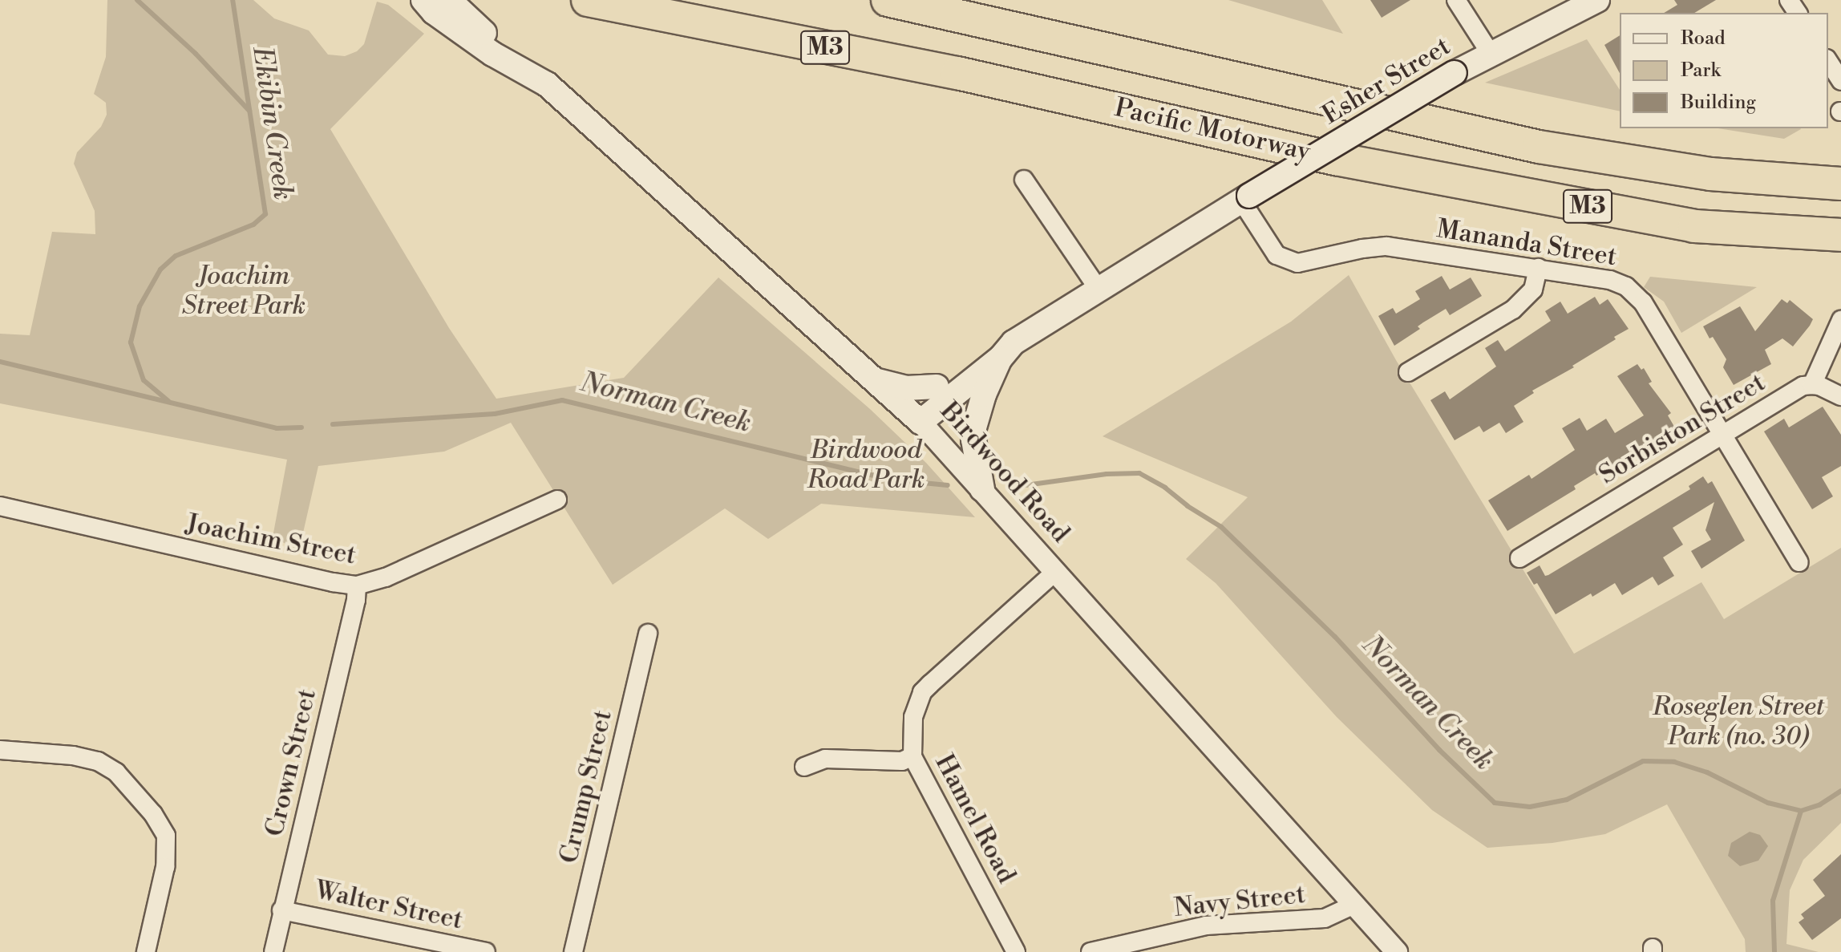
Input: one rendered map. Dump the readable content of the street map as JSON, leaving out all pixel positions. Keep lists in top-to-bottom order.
{
  "streets": {
    "highway": ["M3", "Pacific Motorway"],
    "main road": ["Esher Street", "Birdwood Road"],
    "street": [
      "Mananda Street",
      "Sorbiston Street",
      "Joachim Street",
      "Crown Street",
      "Crump Street",
      "Hamel Road",
      "Navy Street",
      "Walter Street"
    ]
  },
  "crossings": [
    ["Esher Street", "Mananda Street"],
    ["Esher Street", "Birdwood Road"],
    ["Mananda Street", "Sorbiston Street"],
    ["Birdwood Road", "Hamel Road"],
    ["Birdwood Road", "Navy Street"],
    ["Joachim Street", "Crown Street"],
    ["Crown Street", "Walter Street"]
  ],
  "water": ["Ekibin Creek", "Norman Creek"],
  "parks": ["Joachim Street Park", "Birdwood Road Park", "Roseglen Street Park (no. 30)"],
  "legend": ["Road", "Park", "Building"]
}
